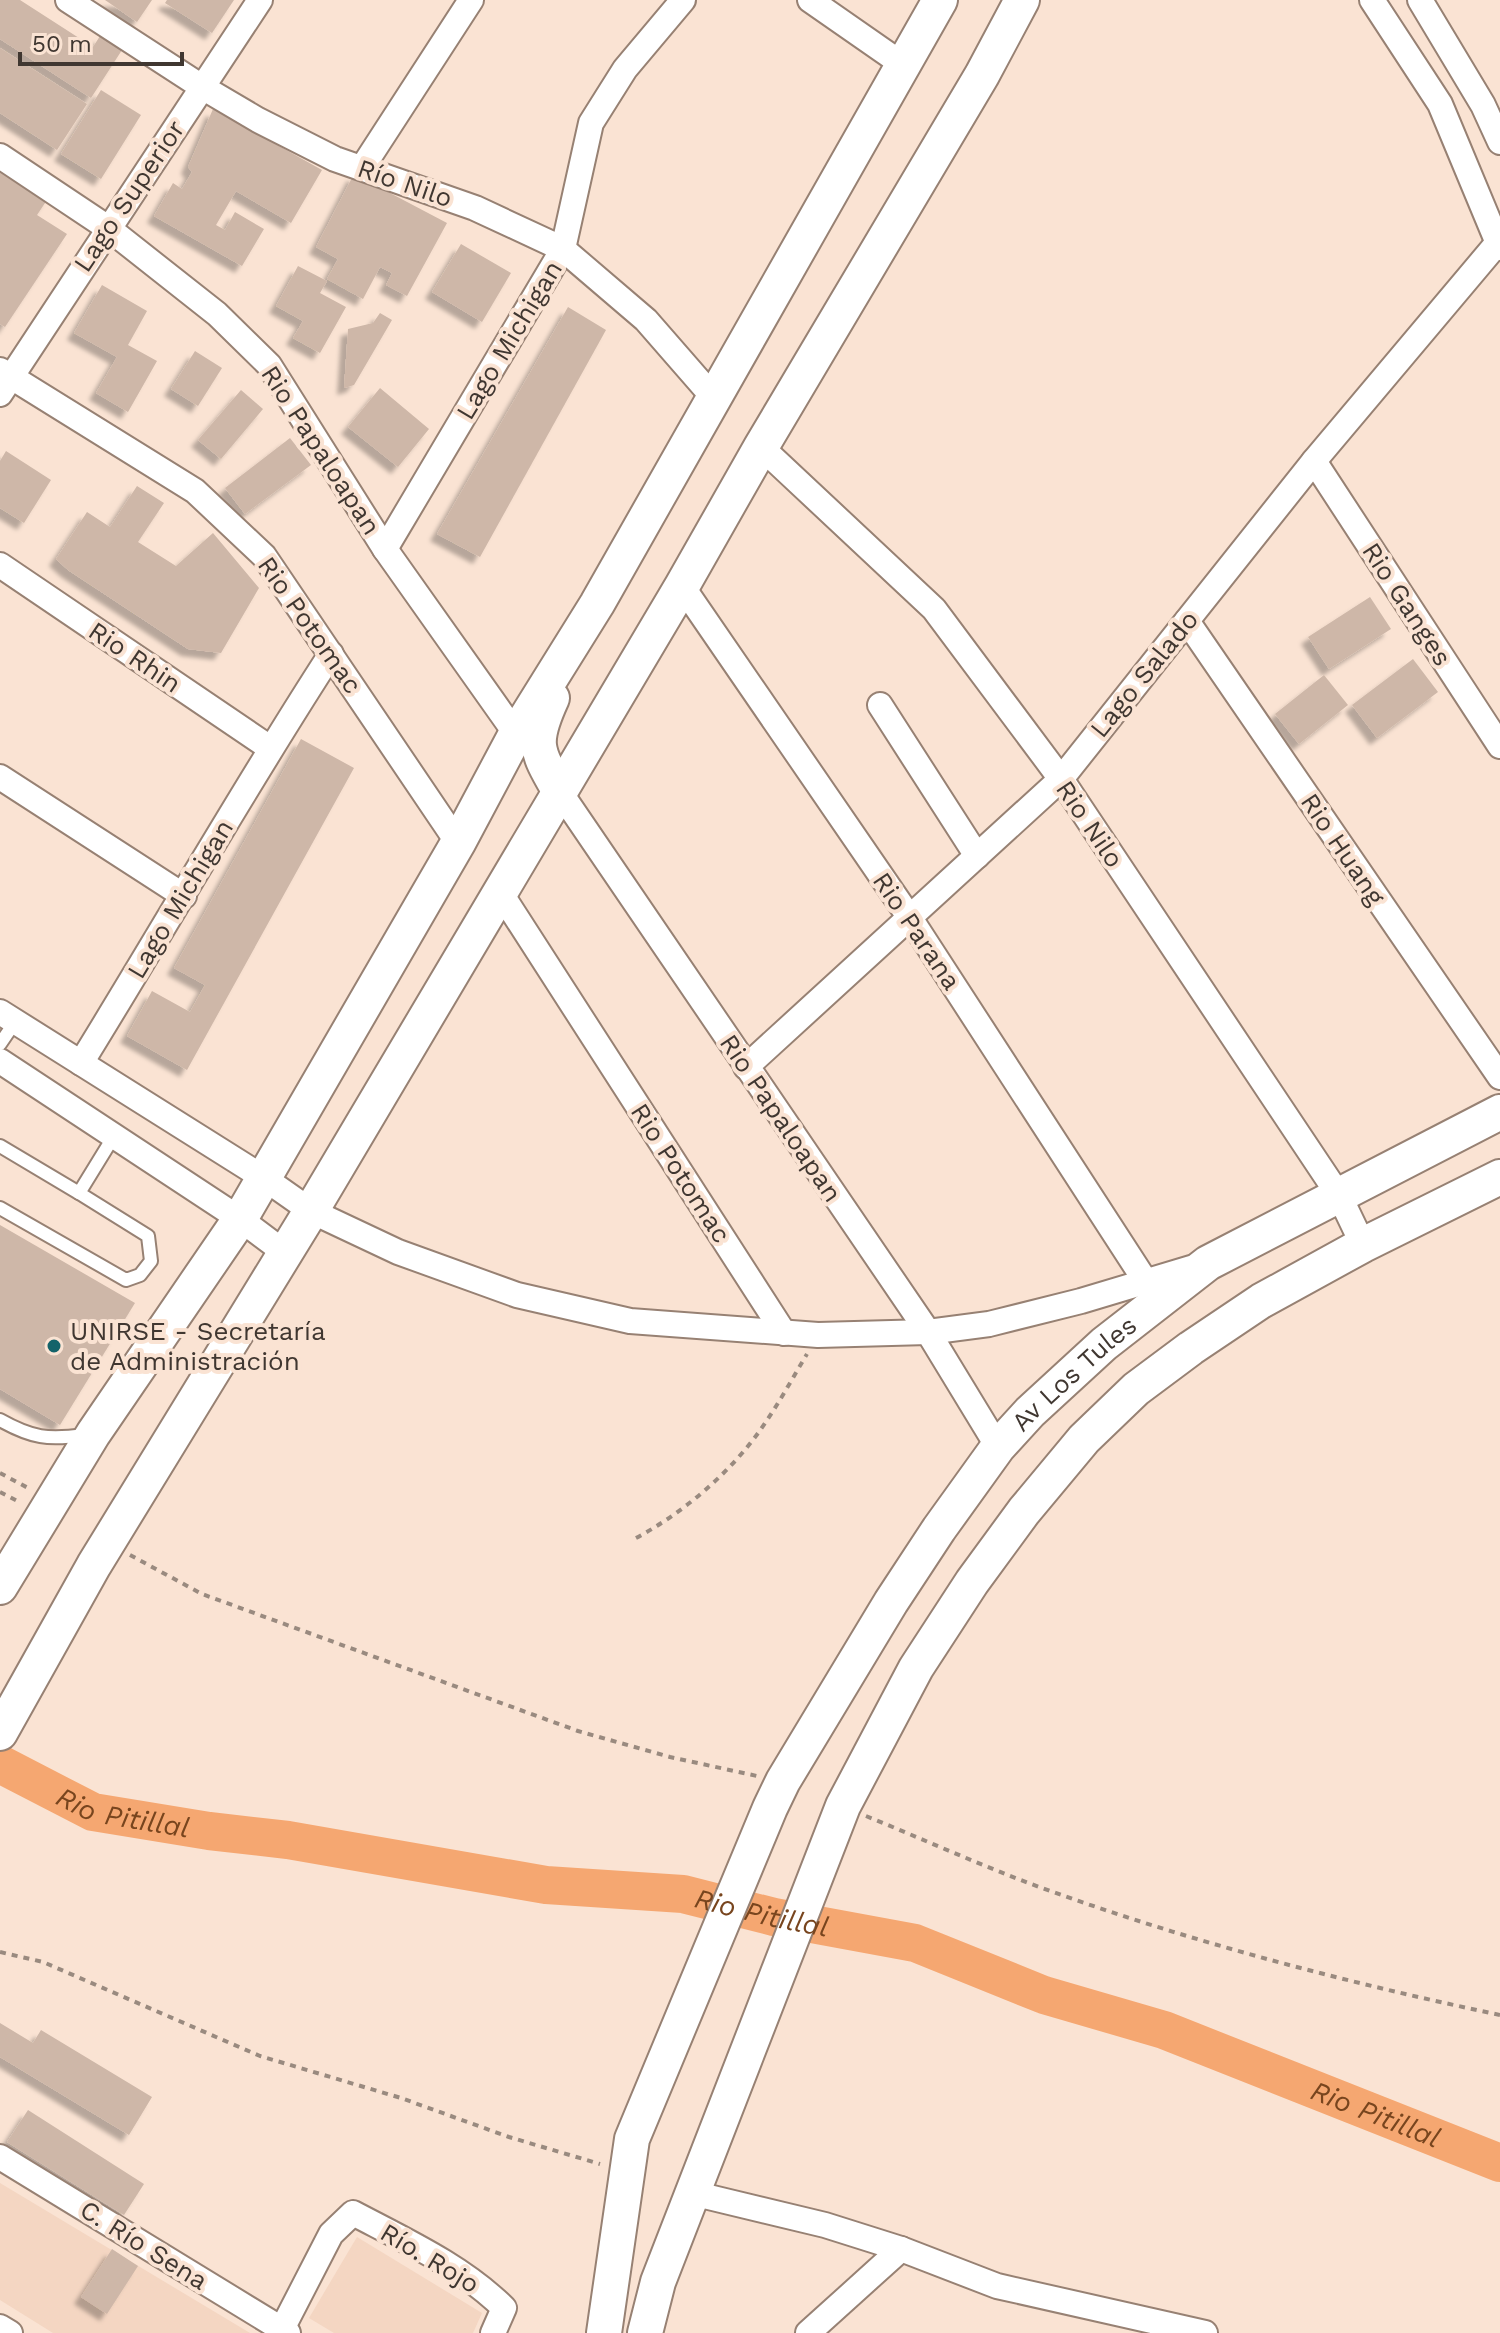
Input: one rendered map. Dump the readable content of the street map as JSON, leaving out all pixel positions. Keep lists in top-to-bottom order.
{
  "streets": {
    "street": [
      "Río Nilo",
      "Lago Superior",
      "Lago Michigan",
      "Rio Papaloapan",
      "Rio Ganges",
      "Rio Potomac",
      "Rio Rhin",
      "Lago Salado",
      "Rio Nilo",
      "Rio Huang",
      "Rio Parana",
      "Av Los Tules",
      "C. Río Sena",
      "Río. Rojo"
    ]
  },
  "crossings": [
    ["Río Nilo", "Lago Superior"],
    ["Río Nilo", "Lago Michigan"],
    ["Lago Superior", "Rio Papaloapan"],
    ["Lago Superior", "Rio Potomac"],
    ["Lago Michigan", "Rio Papaloapan"],
    ["Lago Michigan", "Rio Potomac"],
    ["Lago Michigan", "Rio Rhin"],
    ["Rio Papaloapan", "Lago Salado"],
    ["Rio Papaloapan", "Av Los Tules"],
    ["Rio Ganges", "Lago Salado"],
    ["Lago Salado", "Rio Nilo"],
    ["Lago Salado", "Rio Huang"],
    ["Lago Salado", "Rio Parana"],
    ["Rio Nilo", "Av Los Tules"],
    ["C. Río Sena", "Río. Rojo"]
  ],
  "water": ["Rio Pitillal"],
  "places": ["UNIRSE - Secretaría de Administración"],
  "scale_bar": "50 m"
}
